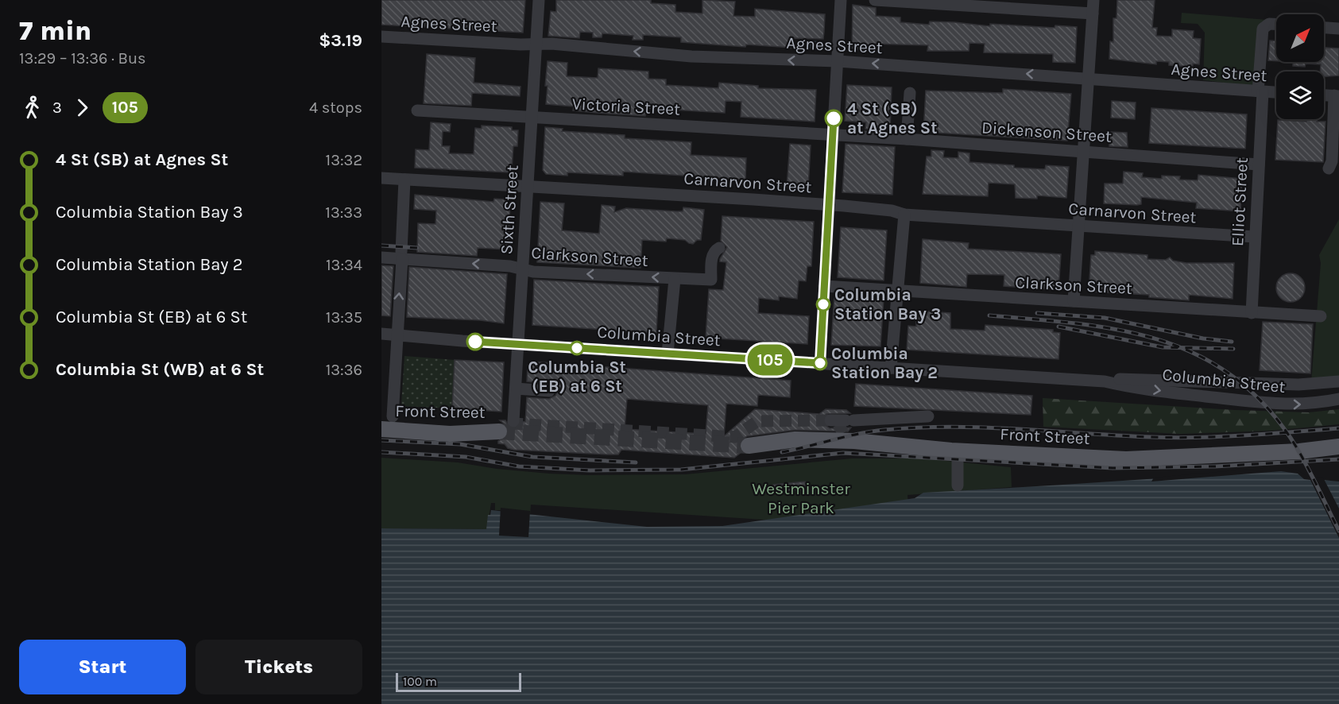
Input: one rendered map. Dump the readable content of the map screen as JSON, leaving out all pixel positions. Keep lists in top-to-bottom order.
{
  "streets": {
    "main road": ["Front Street"],
    "street": [
      "Agnes Street",
      "Victoria Street",
      "Dickenson Street",
      "Carnarvon Street",
      "Elliot Street",
      "Sixth Street",
      "Clarkson Street",
      "Columbia Street"
    ]
  },
  "crossings": [
    ["Agnes Street", "Elliot Street"],
    ["Agnes Street", "Sixth Street"],
    ["Victoria Street", "Dickenson Street"],
    ["Victoria Street", "Sixth Street"],
    ["Dickenson Street", "Elliot Street"],
    ["Carnarvon Street", "Elliot Street"],
    ["Carnarvon Street", "Sixth Street"],
    ["Elliot Street", "Clarkson Street"],
    ["Sixth Street", "Clarkson Street"],
    ["Sixth Street", "Columbia Street"]
  ],
  "parks": ["Westminster Pier Park"],
  "places": [
    "4 St (SB) at Agnes St",
    "Columbia Station Bay 3",
    "Columbia St (EB) at 6 St",
    "Columbia Station Bay 2"
  ],
  "lines": ["bus line 105"],
  "scale_bar": "100 m",
  "north": "top right",
  "page": {
    "heading": ["7 min", "13:29 – 13:36 · Bus", "$3.19"],
    "on_map": "105",
    "legs": ["3", "105", "4 stops"],
    "list": [
      {
        "name": "4 St (SB) at Agnes St",
        "value": "13:32"
      },
      {
        "name": "Columbia Station Bay 3",
        "value": "13:33"
      },
      {
        "name": "Columbia Station Bay 2",
        "value": "13:34"
      },
      {
        "name": "Columbia St (EB) at 6 St",
        "value": "13:35"
      },
      {
        "name": "Columbia St (WB) at 6 St",
        "value": "13:36"
      }
    ],
    "buttons": ["Start", "Tickets"],
    "scale": "100 m"
  }
}
